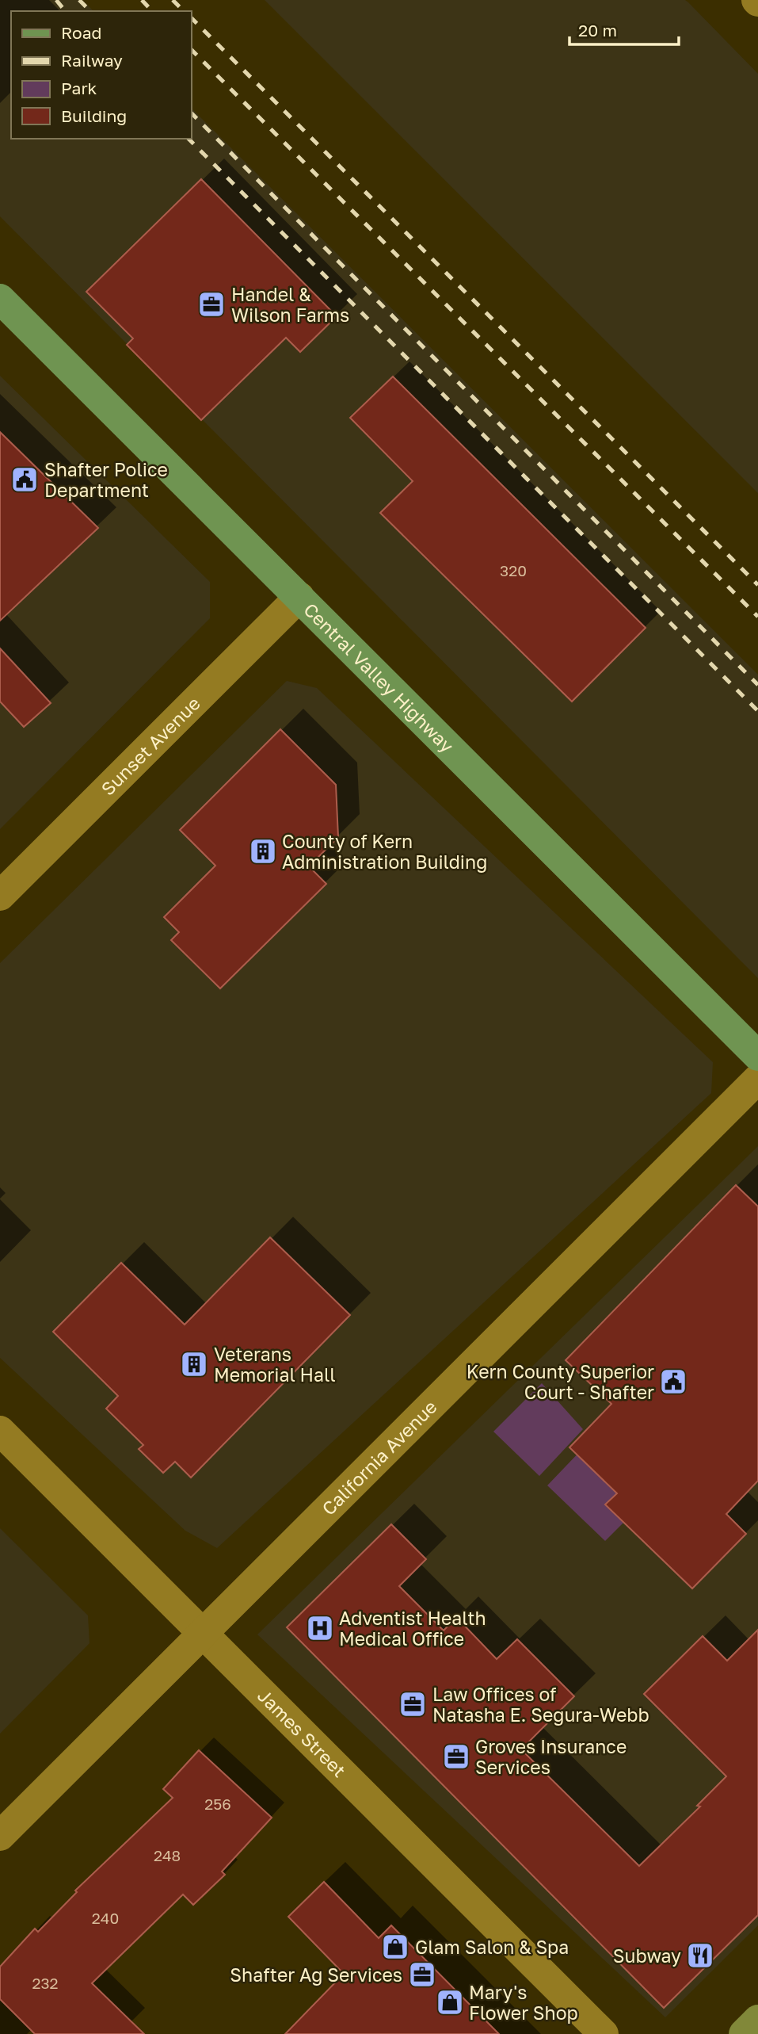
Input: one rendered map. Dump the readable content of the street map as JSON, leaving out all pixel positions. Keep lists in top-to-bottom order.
{
  "streets": {
    "main road": ["Central Valley Highway"],
    "street": ["Sunset Avenue", "California Avenue", "James Street"]
  },
  "crossings": [
    ["Central Valley Highway", "Sunset Avenue"],
    ["California Avenue", "James Street"]
  ],
  "places": {
    "office": [
      "Handel & Wilson Farms",
      "Law Offices of Natasha E. Segura-Webb",
      "Groves Insurance Services",
      "Shafter Ag Services"
    ],
    "public building": ["Shafter Police Department", "Kern County Superior Court - Shafter"],
    "building": ["County of Kern Administration Building", "Veterans Memorial Hall"],
    "hospital": ["Adventist Health Medical Office"],
    "shop": ["Glam Salon & Spa", "Mary's Flower Shop"],
    "restaurant": ["Subway"]
  },
  "house_numbers": [
    "320",
    "256",
    "248",
    "240",
    "232"
  ],
  "legend": [
    "Road",
    "Railway",
    "Park",
    "Building"
  ],
  "scale_bar": "20 m"
}
